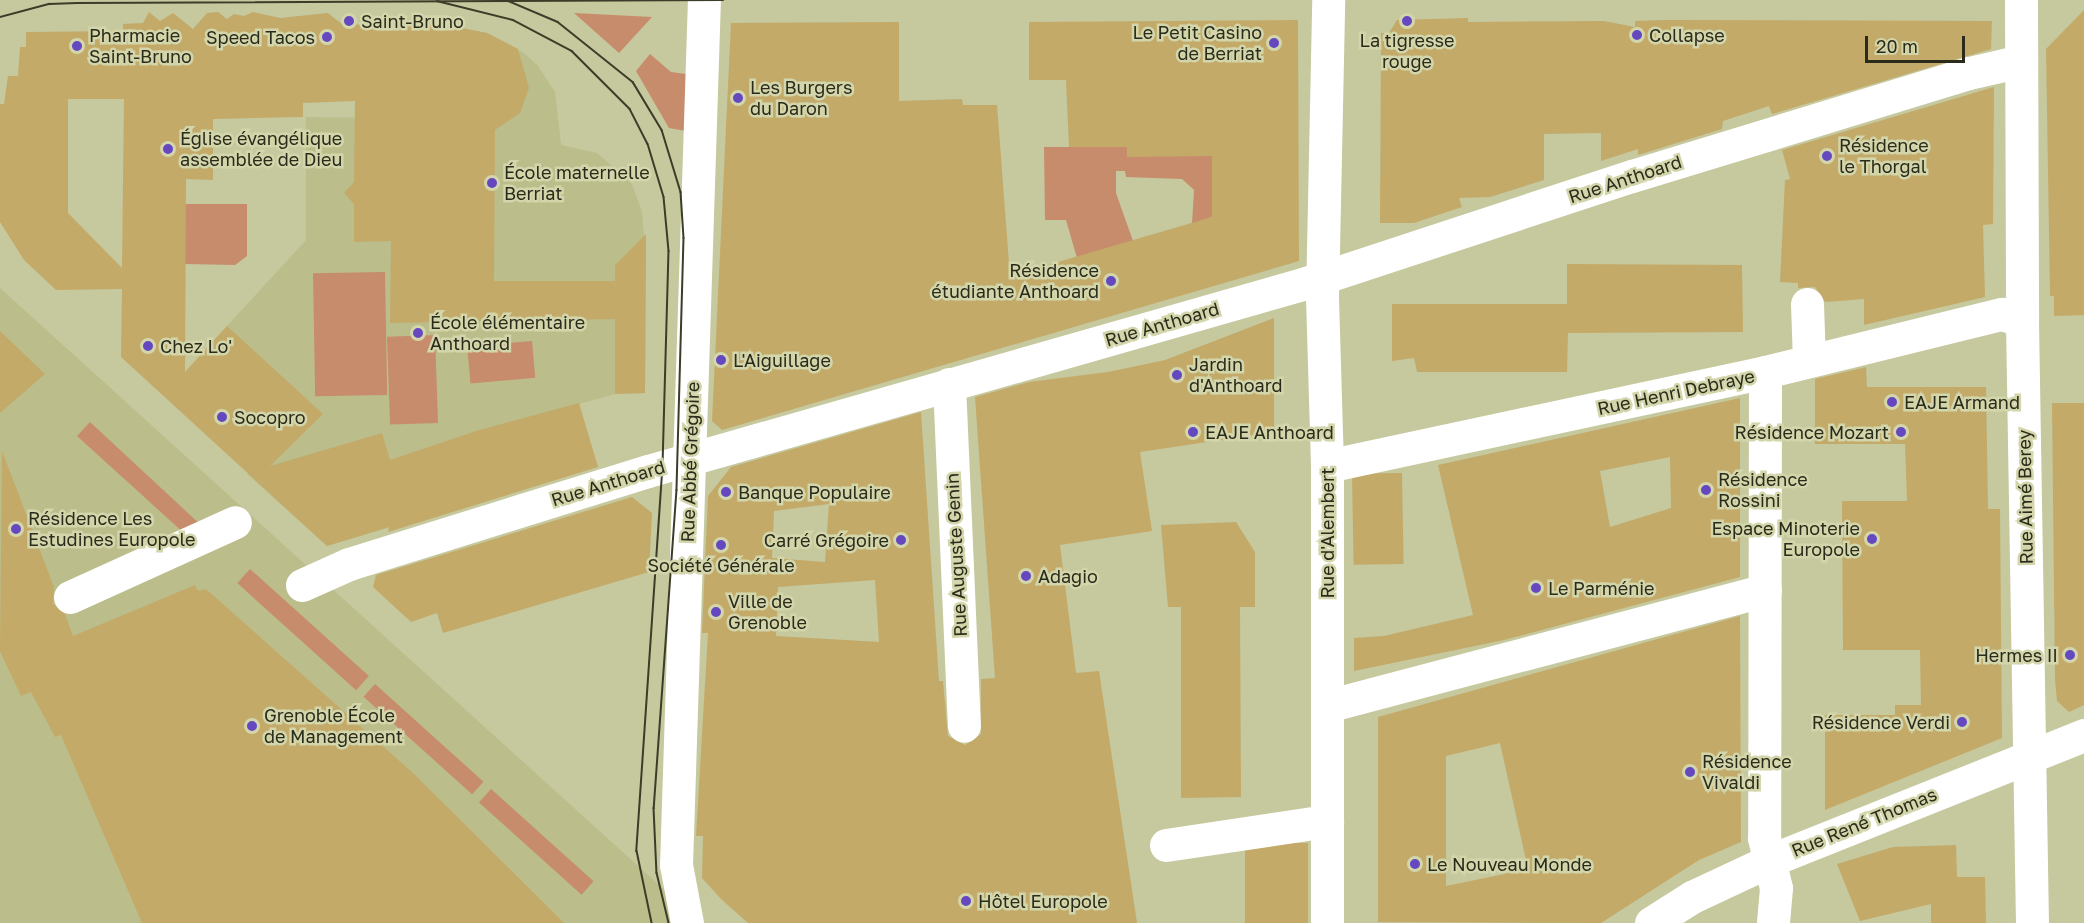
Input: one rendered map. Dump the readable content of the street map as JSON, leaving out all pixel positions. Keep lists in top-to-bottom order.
{
  "streets": {
    "street": [
      "Rue Anthoard",
      "Rue Henri Debraye",
      "Rue Abbé Grégoire",
      "Rue Aimé Berey",
      "Rue d'Alembert",
      "Rue Auguste Genin",
      "Rue René Thomas"
    ]
  },
  "crossings": [
    ["Rue Anthoard", "Rue Abbé Grégoire"],
    ["Rue Anthoard", "Rue Aimé Berey"],
    ["Rue Anthoard", "Rue d'Alembert"],
    ["Rue Anthoard", "Rue Auguste Genin"],
    ["Rue Henri Debraye", "Rue Aimé Berey"],
    ["Rue Henri Debraye", "Rue d'Alembert"],
    ["Rue Aimé Berey", "Rue René Thomas"]
  ],
  "places": [
    "Saint-Bruno",
    "La tigresse rouge",
    "Collapse",
    "Speed Tacos",
    "Le Petit Casino de Berriat",
    "Pharmacie Saint-Bruno",
    "Les Burgers du Daron",
    "Église évangélique assemblée de Dieu",
    "Résidence le Thorgal",
    "École maternelle Berriat",
    "Résidence étudiante Anthoard",
    "École élémentaire Anthoard",
    "Chez Lo'",
    "L'Aiguillage",
    "Jardin d'Anthoard",
    "EAJE Armand",
    "Socopro",
    "EAJE Anthoard",
    "Résidence Mozart",
    "Résidence Rossini",
    "Banque Populaire",
    "Résidence Les Estudines Europole",
    "Espace Minoterie Europole",
    "Carré Grégoire",
    "Société Générale",
    "Adagio",
    "Le Parménie",
    "Ville de Grenoble",
    "Hermes II",
    "Résidence Verdi",
    "Grenoble École de Management",
    "Résidence Vivaldi",
    "Le Nouveau Monde",
    "Hôtel Europole"
  ],
  "scale_bar": "20 m"
}
